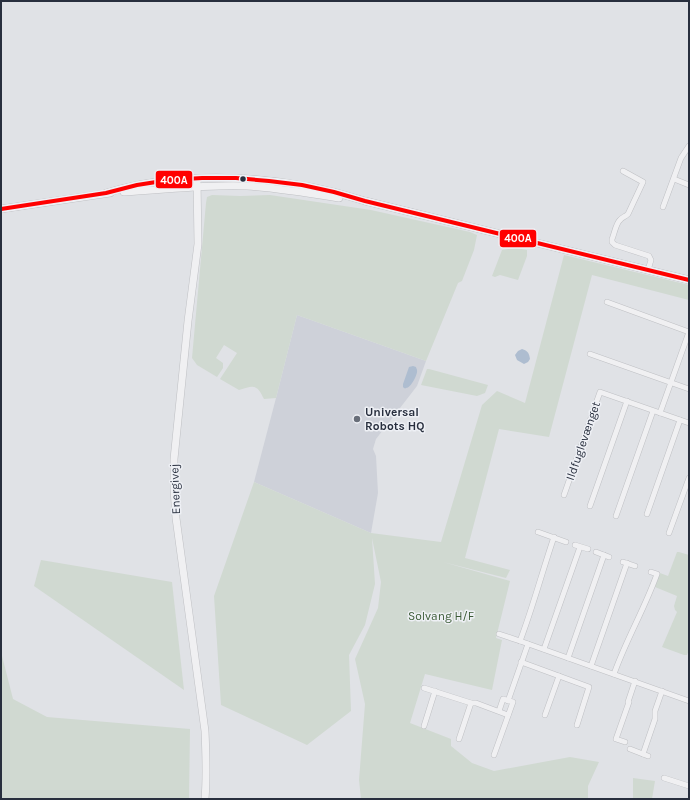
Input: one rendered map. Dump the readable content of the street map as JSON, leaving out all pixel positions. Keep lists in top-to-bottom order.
{
  "streets": {
    "street": ["Ildfuglevænget", "Energivej"]
  },
  "parks": ["Solvang H/F"],
  "places": ["Universal Robots HQ"],
  "lines": ["transit line 400A"]
}
